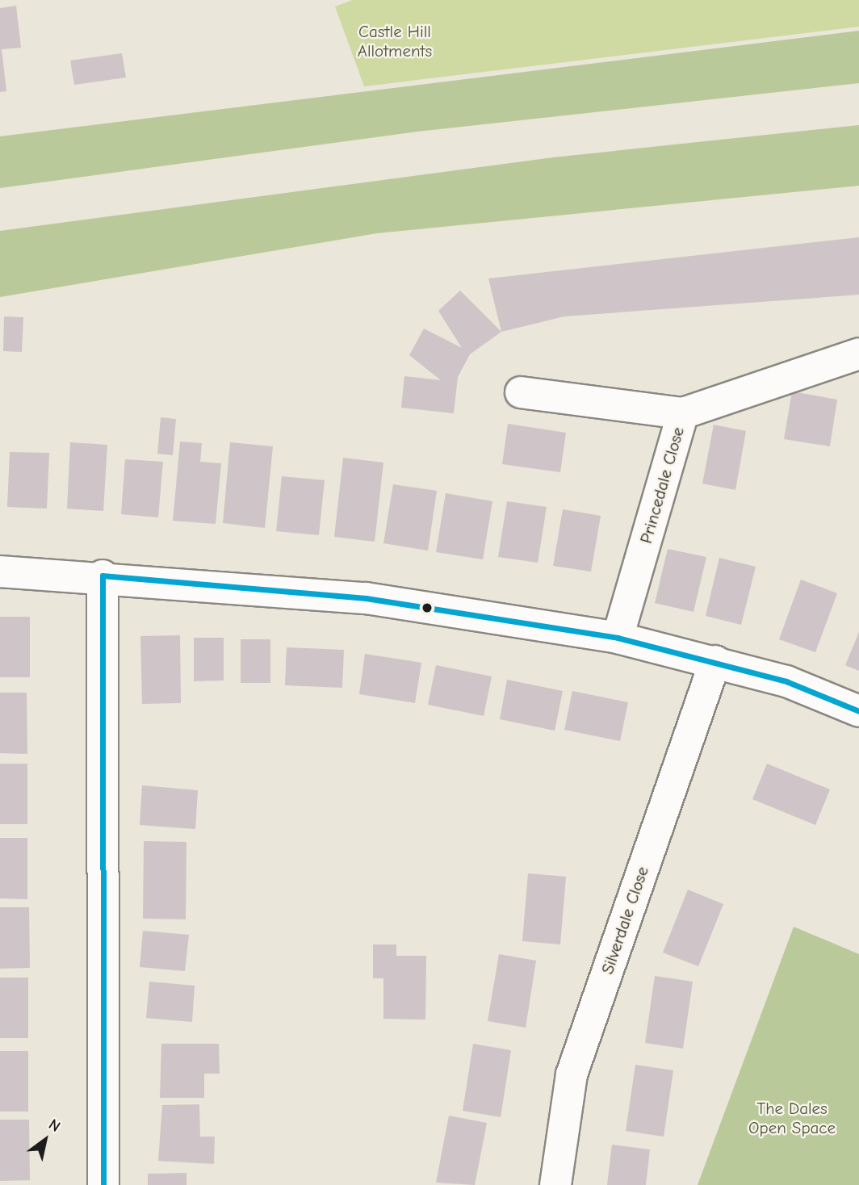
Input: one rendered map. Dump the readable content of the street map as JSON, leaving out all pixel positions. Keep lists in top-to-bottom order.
{
  "streets": {
    "street": ["Princedale Close", "Silverdale Close"]
  },
  "parks": ["Castle Hill Allotments", "The Dales Open Space"],
  "north": "top right"
}
